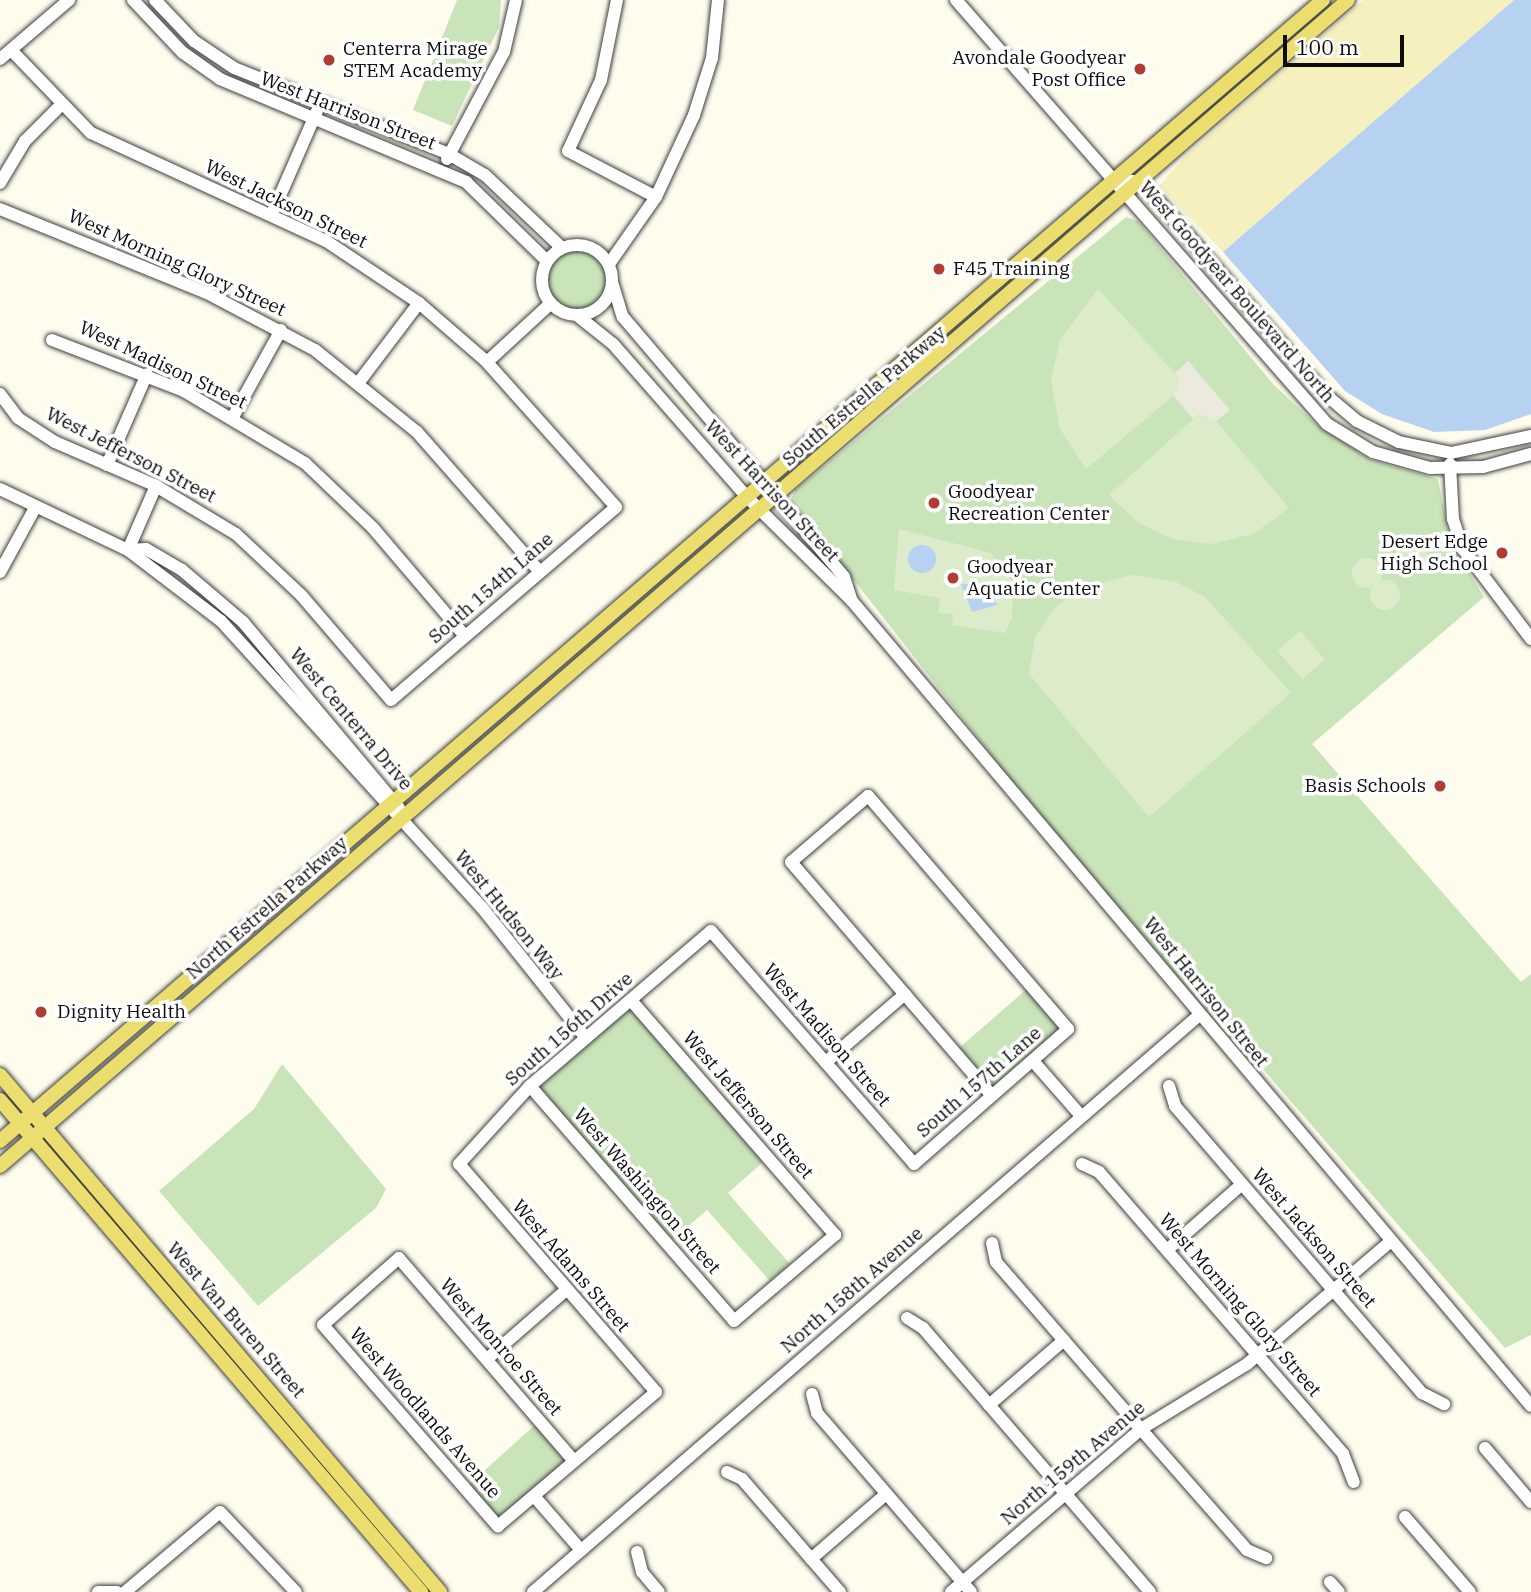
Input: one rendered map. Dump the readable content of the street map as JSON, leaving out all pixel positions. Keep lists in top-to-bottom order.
{
  "streets": {
    "main road": ["South Estrella Parkway", "North Estrella Parkway", "West Van Buren Street"],
    "street": [
      "West Harrison Street",
      "West Jackson Street",
      "West Morning Glory Street",
      "West Goodyear Boulevard North",
      "West Madison Street",
      "West Jefferson Street",
      "South 154th Lane",
      "West Centerra Drive",
      "West Hudson Way",
      "South 156th Drive",
      "South 157th Lane",
      "West Washington Street",
      "West Adams Street",
      "North 158th Avenue",
      "West Monroe Street",
      "West Woodlands Avenue",
      "North 159th Avenue"
    ]
  },
  "crossings": [
    ["West Harrison Street", "South Estrella Parkway"],
    ["West Harrison Street", "North 158th Avenue"],
    ["West Harrison Street", "North 159th Avenue"],
    ["West Jackson Street", "South 154th Lane"],
    ["West Jackson Street", "North 159th Avenue"],
    ["West Morning Glory Street", "South 154th Lane"],
    ["West Morning Glory Street", "North 159th Avenue"],
    ["West Goodyear Boulevard North", "South Estrella Parkway"],
    ["West Madison Street", "South 154th Lane"],
    ["West Madison Street", "South 156th Drive"],
    ["West Madison Street", "South 157th Lane"],
    ["South Estrella Parkway", "West Centerra Drive"],
    ["South Estrella Parkway", "North Estrella Parkway"],
    ["South Estrella Parkway", "West Hudson Way"],
    ["West Jefferson Street", "South 154th Lane"],
    ["West Jefferson Street", "South 156th Drive"],
    ["West Jefferson Street", "West Washington Street"],
    ["West Centerra Drive", "North Estrella Parkway"],
    ["West Centerra Drive", "West Hudson Way"],
    ["North Estrella Parkway", "West Hudson Way"],
    ["North Estrella Parkway", "West Van Buren Street"],
    ["West Hudson Way", "South 156th Drive"],
    ["South 156th Drive", "West Washington Street"],
    ["South 156th Drive", "West Adams Street"],
    ["West Adams Street", "West Monroe Street"],
    ["West Monroe Street", "West Woodlands Avenue"]
  ],
  "places": [
    "Centerra Mirage STEM Academy",
    "Avondale Goodyear Post Office",
    "F45 Training",
    "Goodyear Recreation Center",
    "Desert Edge High School",
    "Goodyear Aquatic Center",
    "Basis Schools",
    "Dignity Health"
  ],
  "scale_bar": "100 m"
}
